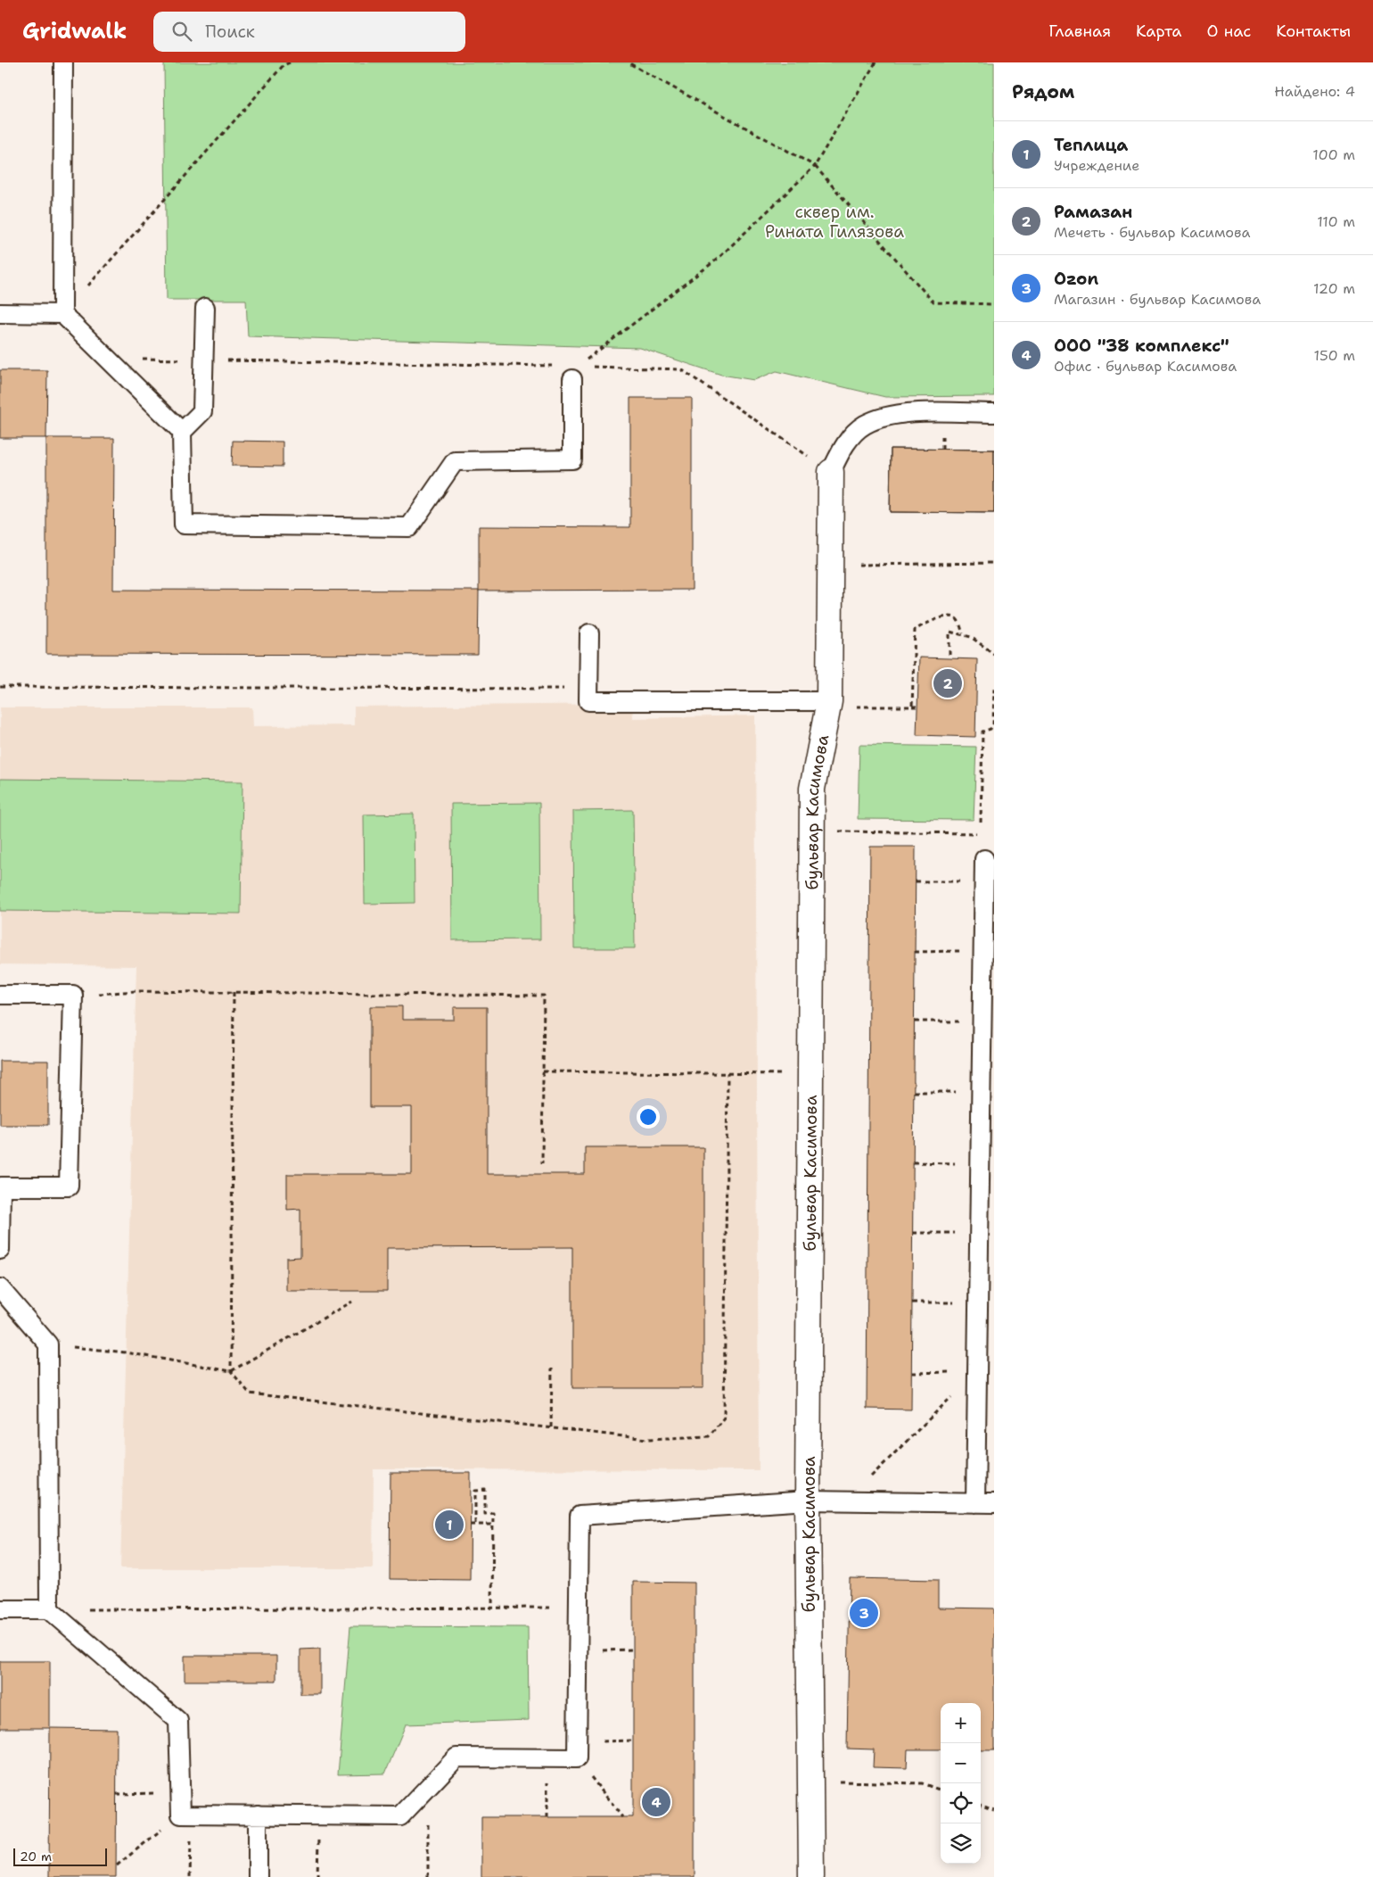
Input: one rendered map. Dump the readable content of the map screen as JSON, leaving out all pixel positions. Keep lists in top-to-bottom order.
{
  "streets": {
    "street": ["бульвар Касимова"]
  },
  "parks": ["сквер им. Рината Гилязова"],
  "scale_bar": "20 m",
  "page": {
    "header": "Gridwalk",
    "search": "Поиск",
    "nav": [
      "Главная",
      "Карта",
      "О нас",
      "Контакты"
    ],
    "heading": ["Рядом", "Найдено: 4"],
    "list": [
      {
        "mark": "1",
        "name": "Теплица",
        "note": "Учреждение",
        "value": "100 m"
      },
      {
        "mark": "2",
        "name": "Рамазан",
        "note": "Мечеть · бульвар Касимова",
        "value": "110 m"
      },
      {
        "mark": "3",
        "name": "Ozon",
        "note": "Магазин · бульвар Касимова",
        "value": "120 m"
      },
      {
        "mark": "4",
        "name": "ООО \"38 комплекс\"",
        "note": "Офис · бульвар Касимова",
        "value": "150 m"
      }
    ],
    "pins": [
      "2",
      "1",
      "3",
      "4"
    ],
    "map_buttons": ["+", "−"],
    "scale": "20 m"
  }
}
